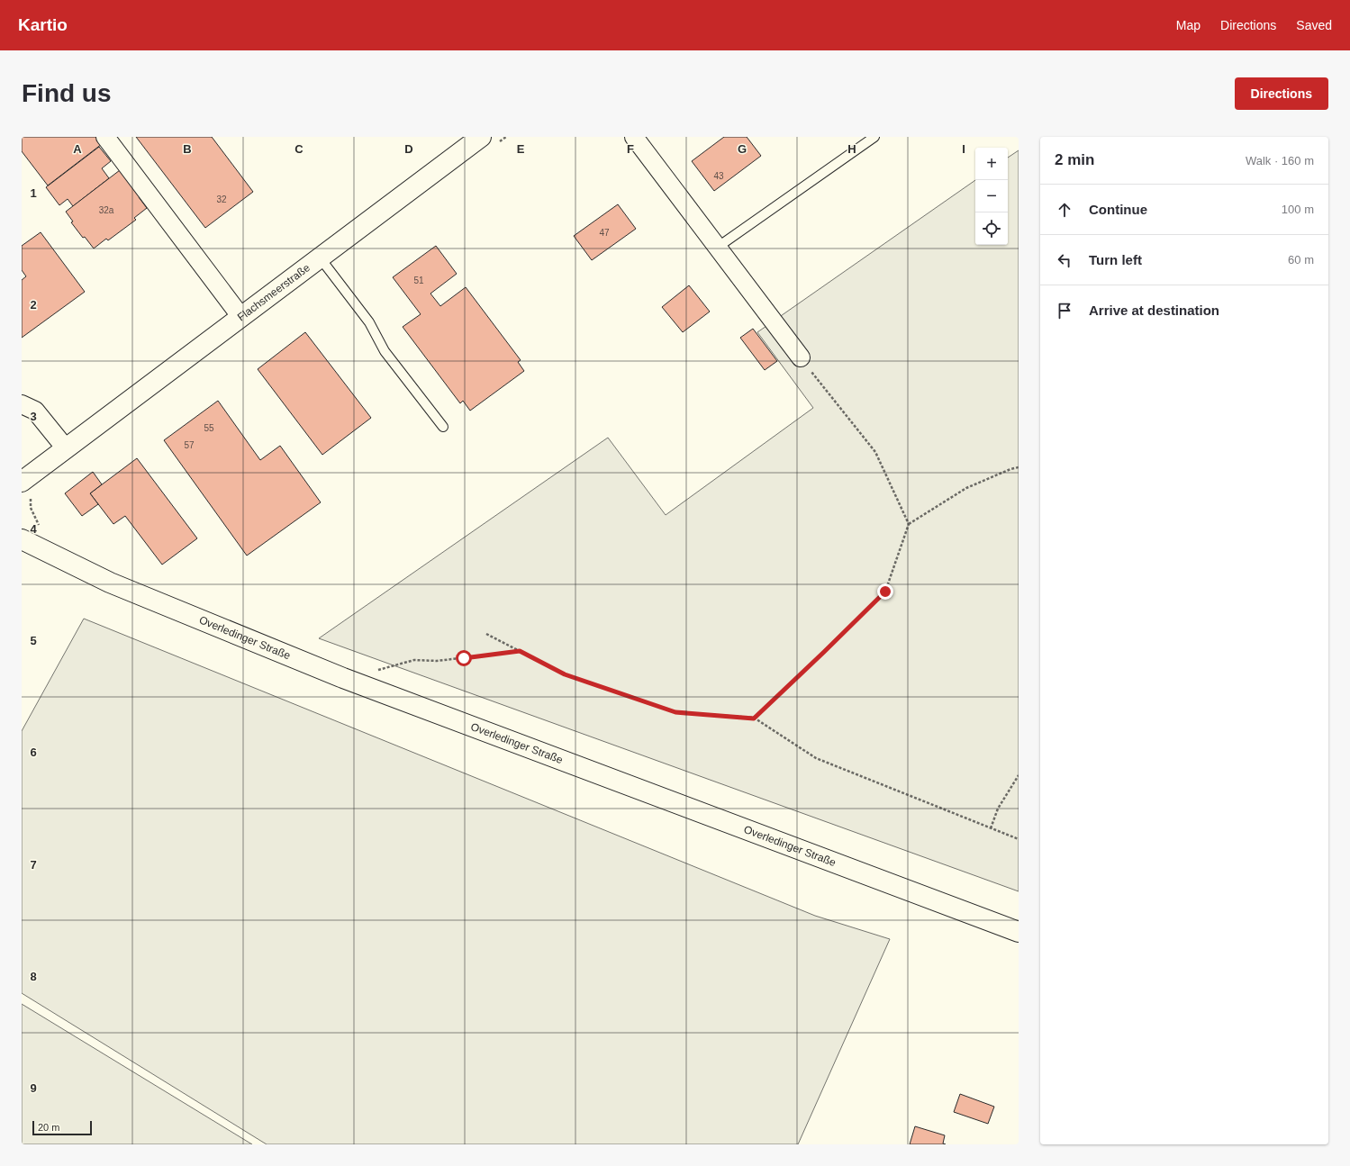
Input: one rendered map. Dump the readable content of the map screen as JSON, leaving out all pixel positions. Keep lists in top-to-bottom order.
{
  "streets": {
    "street": ["Flachsmeerstraße", "Overledinger Straße"]
  },
  "house_numbers": [
    "43",
    "32",
    "32a",
    "47",
    "51",
    "55",
    "57"
  ],
  "scale_bar": "20 m",
  "page": {
    "header": "Kartio",
    "nav": ["Map", "Directions", "Saved"],
    "buttons": "Directions",
    "title": "Find us",
    "heading": ["2 min", "Walk · 160 m"],
    "map_buttons": ["+", "−"],
    "list": [
      ["Continue", "100 m"],
      ["Turn left", "60 m"],
      "Arrive at destination"
    ],
    "scale": "20 m"
  },
  "grid": {
    "columns": [
      "A",
      "B",
      "C",
      "D",
      "E",
      "F",
      "G",
      "H",
      "I"
    ],
    "rows": [
      "1",
      "2",
      "3",
      "4",
      "5",
      "6",
      "7",
      "8",
      "9"
    ]
  }
}
